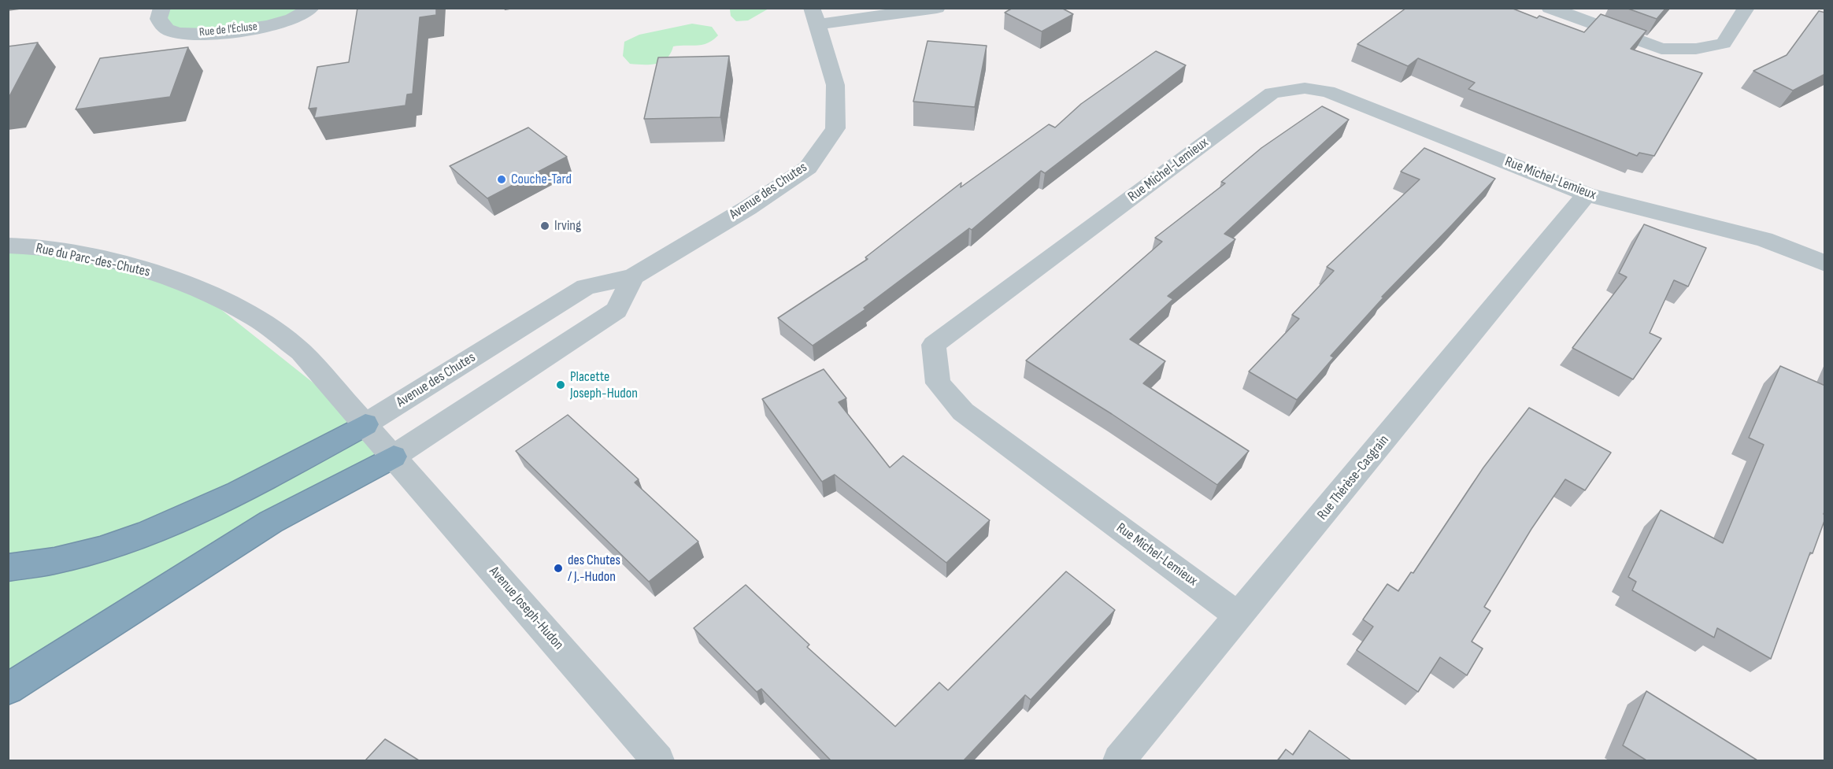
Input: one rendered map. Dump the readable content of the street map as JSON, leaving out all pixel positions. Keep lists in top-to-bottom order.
{
  "streets": {
    "street": [
      "Rue de l'Écluse",
      "Rue Michel-Lemieux",
      "Avenue des Chutes",
      "Rue du Parc-des-Chutes",
      "Rue Thérèse-Casgrain",
      "Avenue Joseph-Hudon"
    ]
  },
  "crossings": [
    ["Rue Michel-Lemieux", "Rue Thérèse-Casgrain"],
    ["Avenue des Chutes", "Rue du Parc-des-Chutes"],
    ["Rue du Parc-des-Chutes", "Avenue Joseph-Hudon"]
  ],
  "places": [
    "Couche-Tard",
    "Irving",
    "Placette Joseph-Hudon",
    "des Chutes / J.-Hudon"
  ]
}
